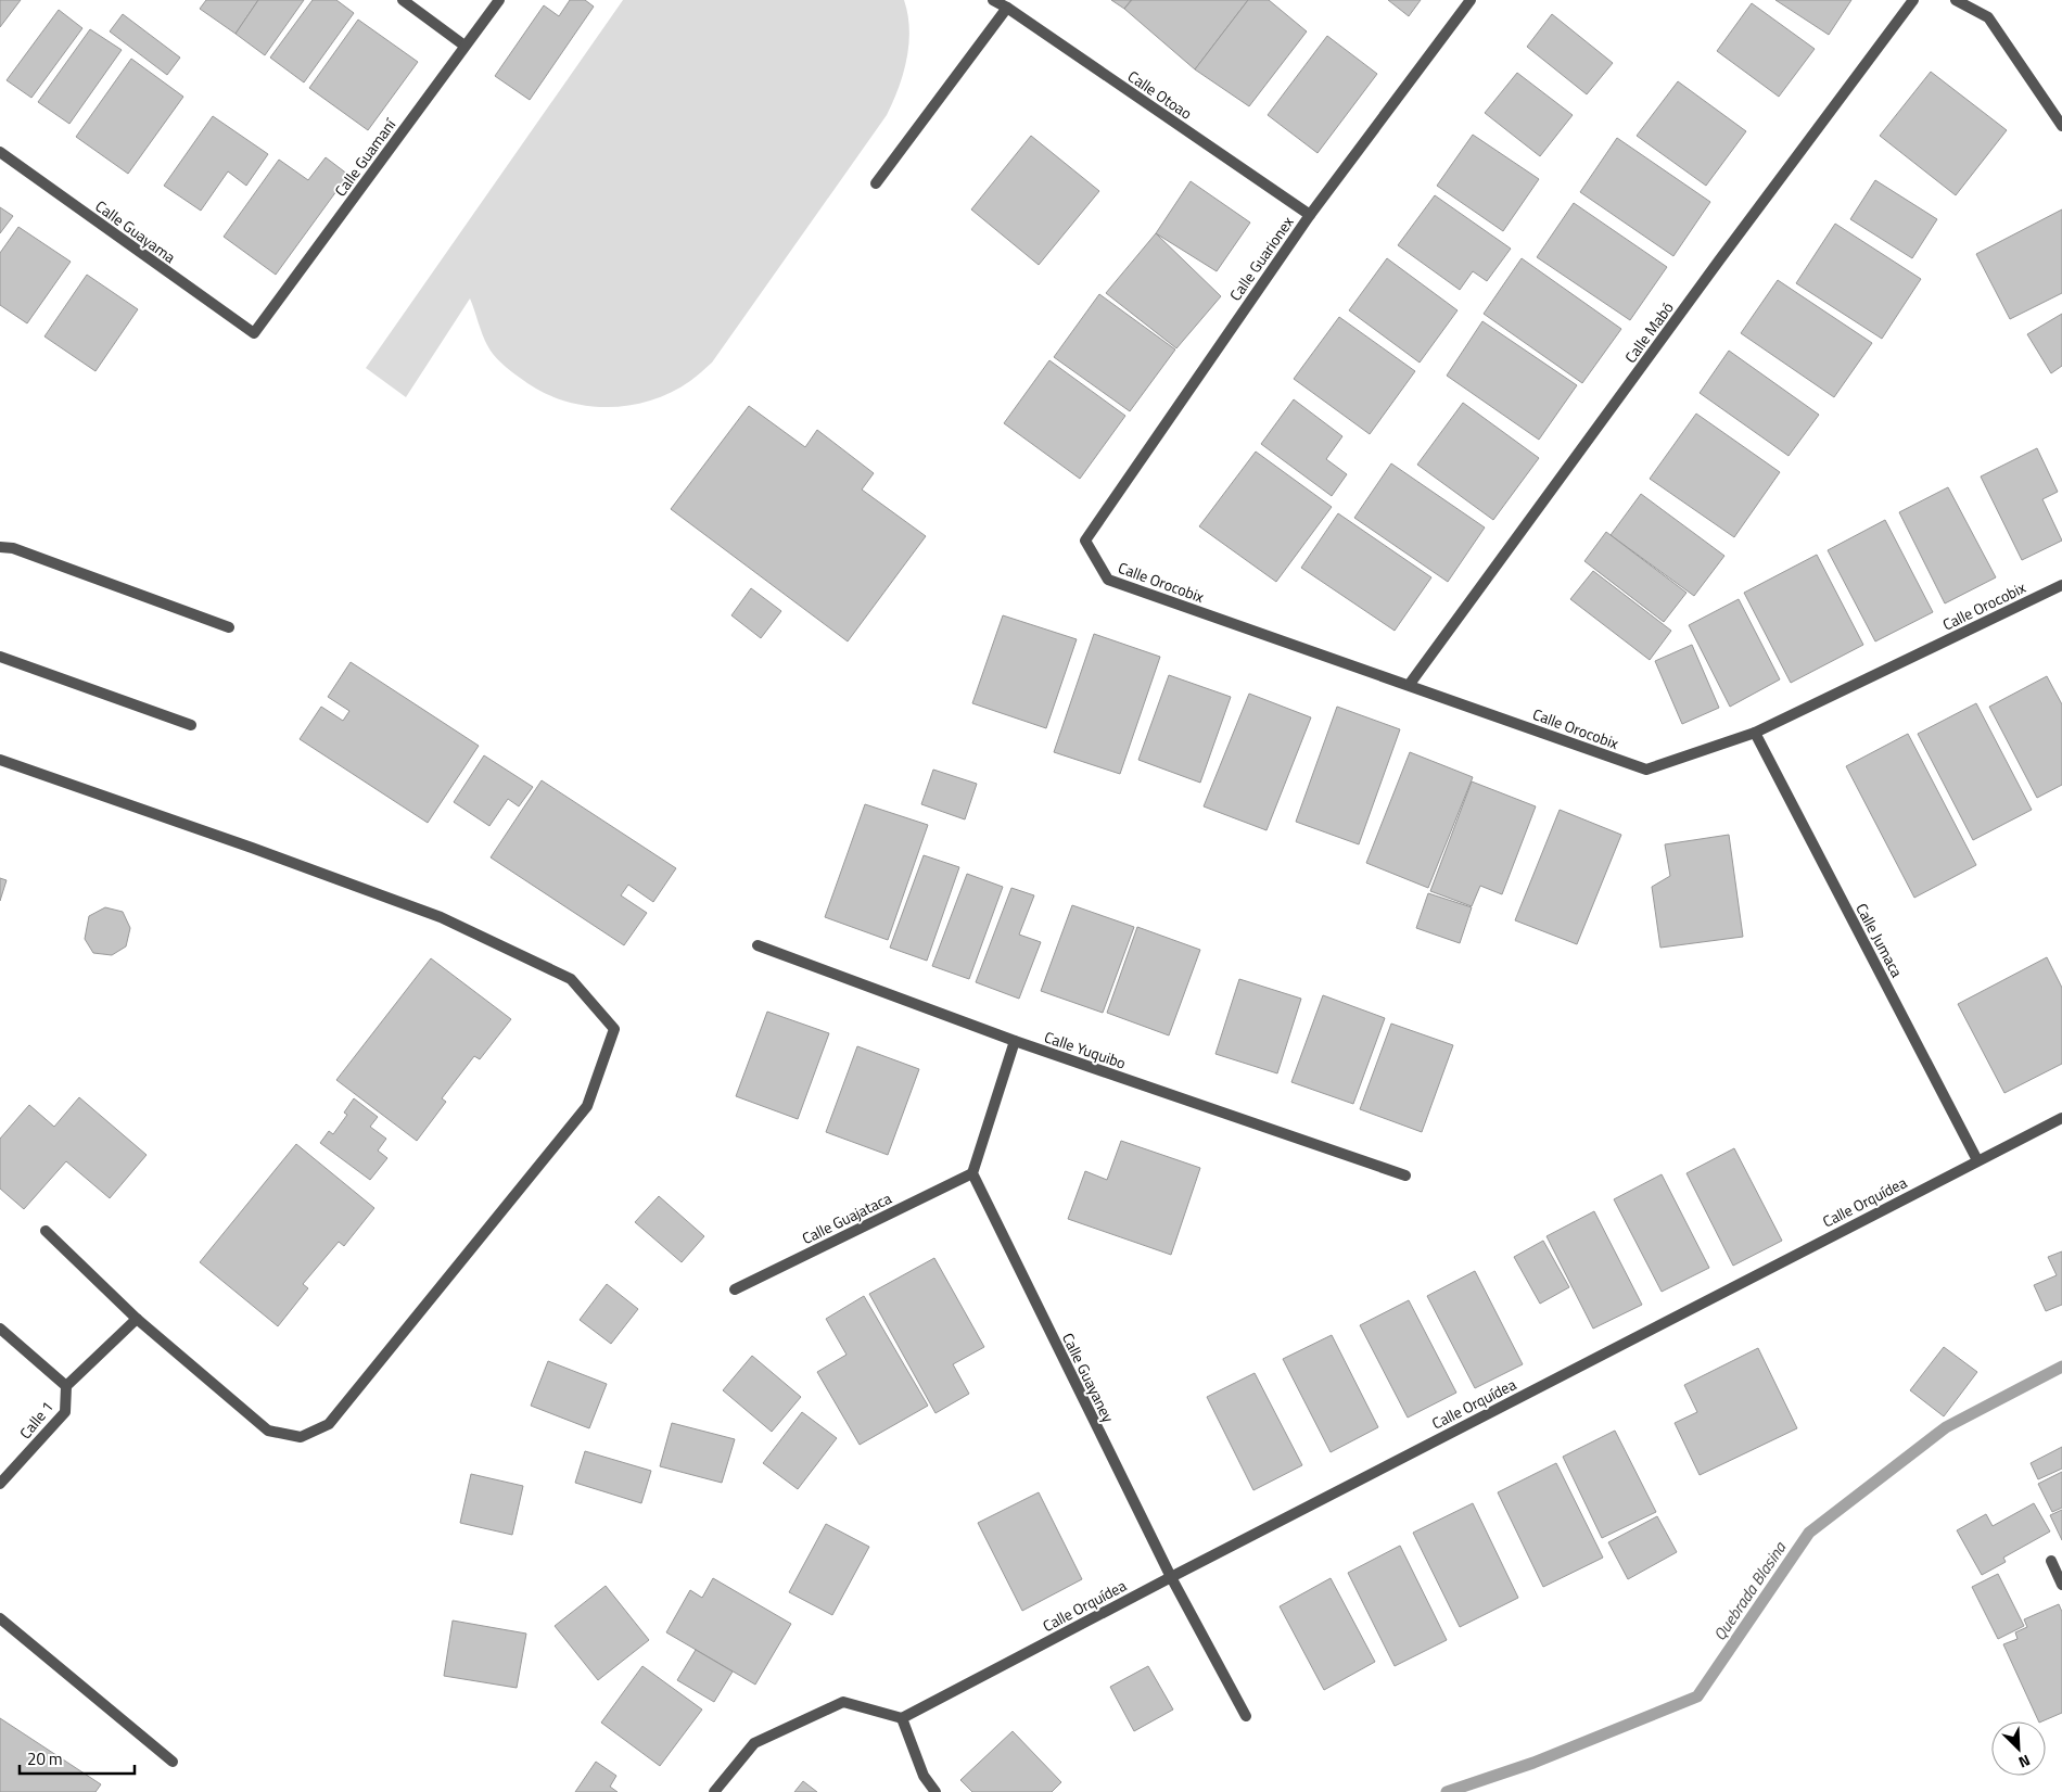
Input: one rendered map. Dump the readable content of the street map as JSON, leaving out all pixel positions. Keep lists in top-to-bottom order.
{
  "streets": {
    "street": [
      "Calle Otoao",
      "Calle Guamaní",
      "Calle Guayama",
      "Calle Guarionex",
      "Calle Mabó",
      "Calle Orocobix",
      "Calle Jumaca",
      "Calle Yuquibo",
      "Calle Orquídea",
      "Calle Guajataca",
      "Calle Guayaney",
      "Calle 1"
    ]
  },
  "crossings": [
    ["Calle Otoao", "Calle Guarionex"],
    ["Calle Guamaní", "Calle Guayama"],
    ["Calle Guarionex", "Calle Orocobix"],
    ["Calle Mabó", "Calle Orocobix"],
    ["Calle Orocobix", "Calle Jumaca"],
    ["Calle Jumaca", "Calle Orquídea"],
    ["Calle Orquídea", "Calle Guayaney"],
    ["Calle Guajataca", "Calle Guayaney"]
  ],
  "water": ["Quebrada Blasina"],
  "scale_bar": "20 m",
  "north": "bottom right"
}
